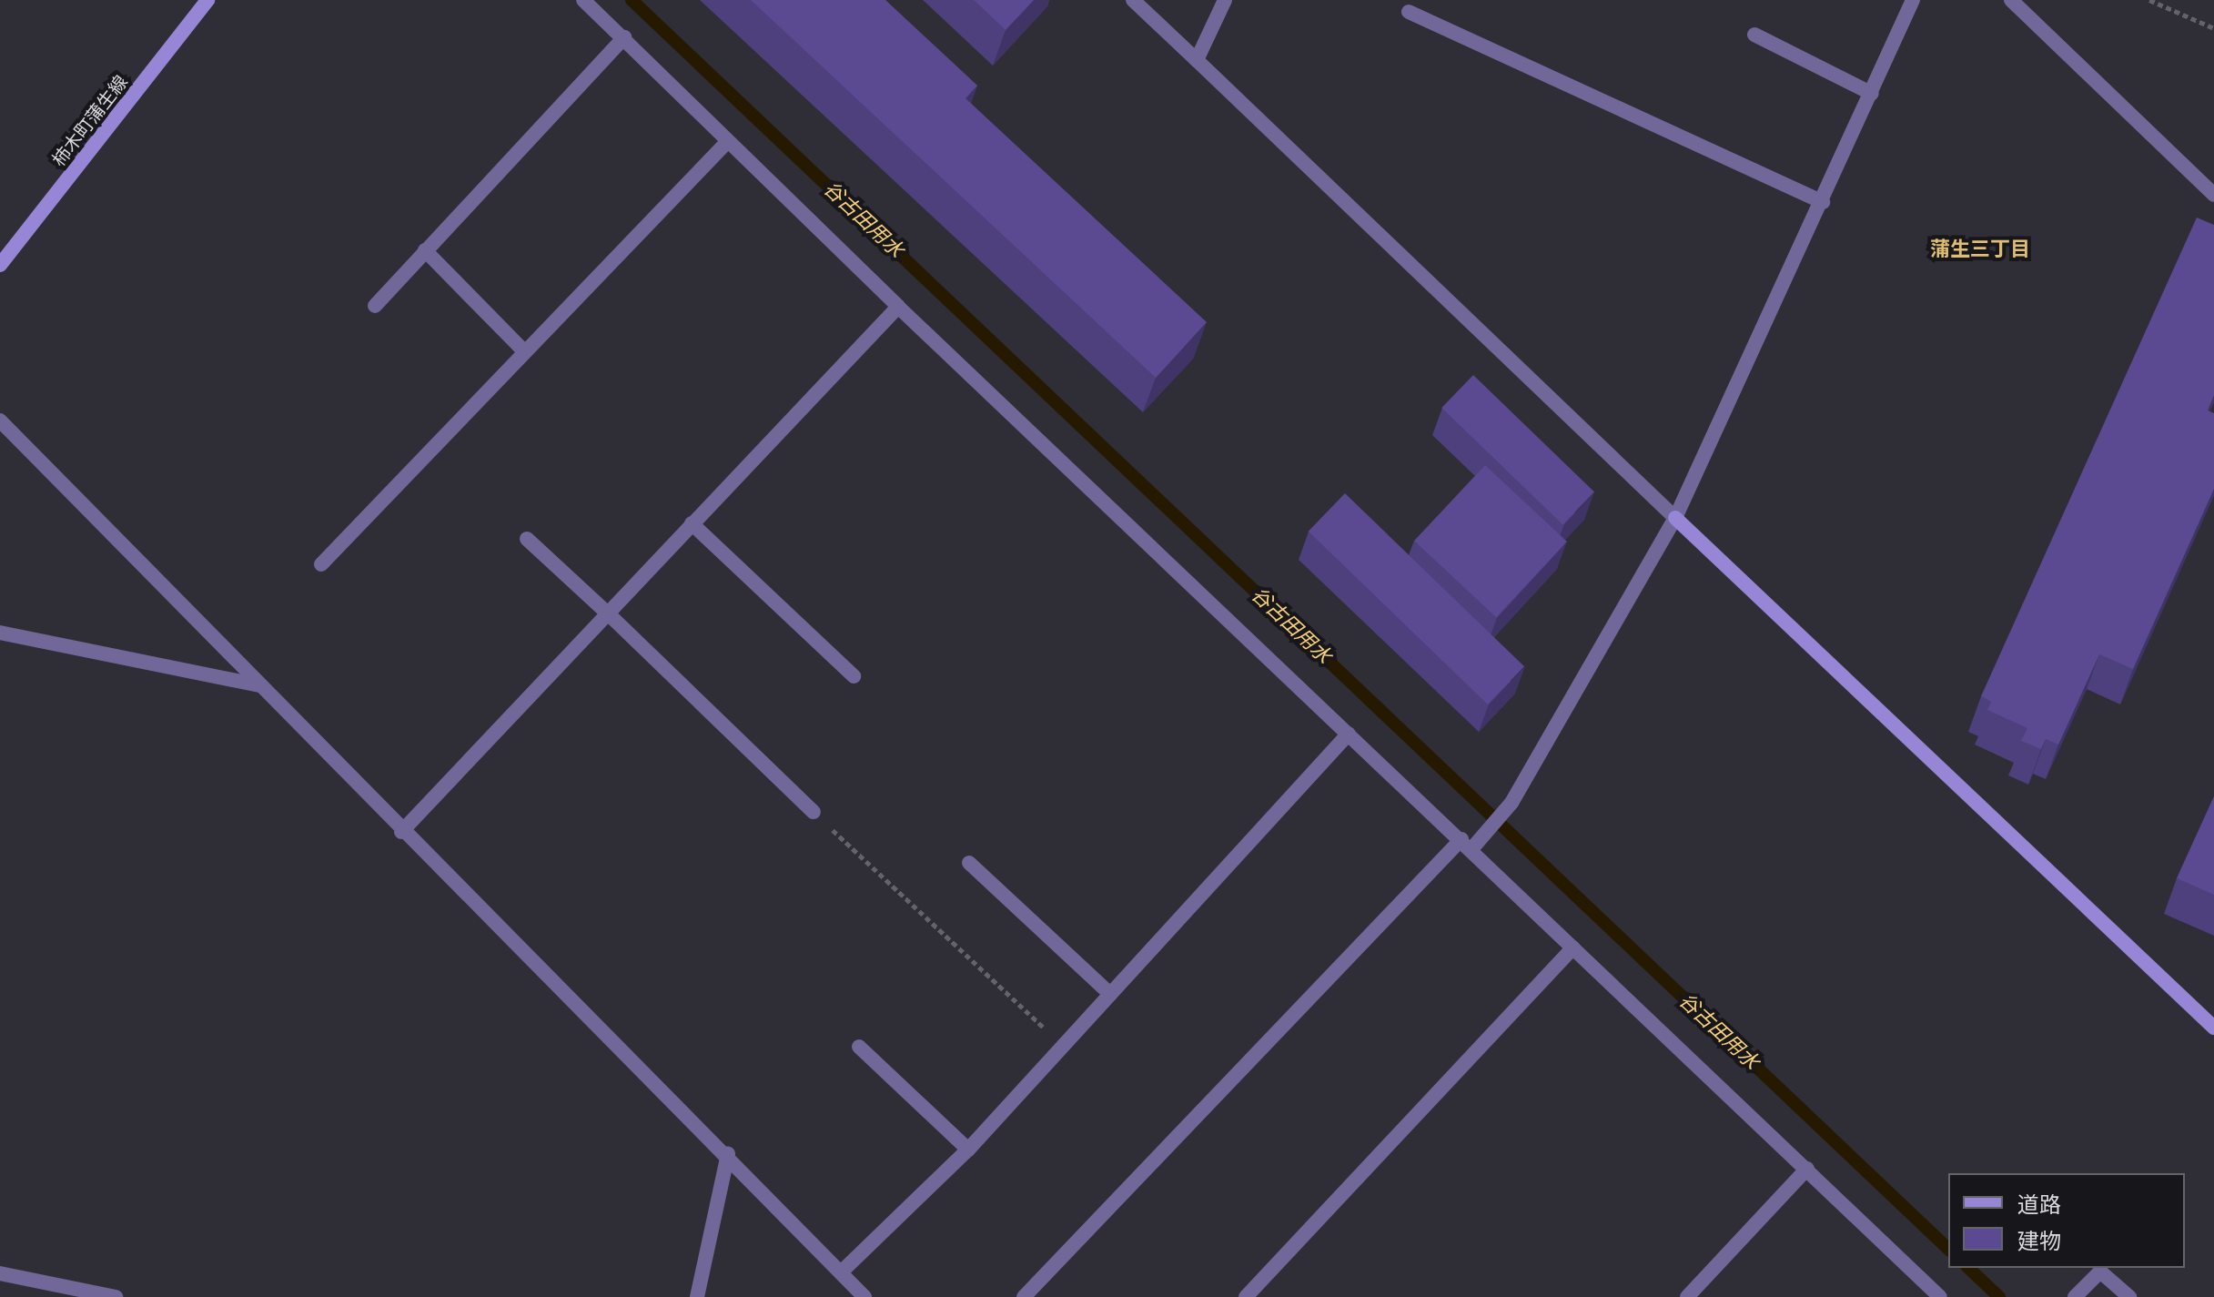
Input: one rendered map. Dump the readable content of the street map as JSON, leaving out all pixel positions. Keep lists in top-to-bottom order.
{
  "streets": {
    "street": ["柿木町蒲生線"]
  },
  "districts": ["蒲生三丁目"],
  "water": ["谷古田用水"],
  "legend": ["道路", "建物"]
}
